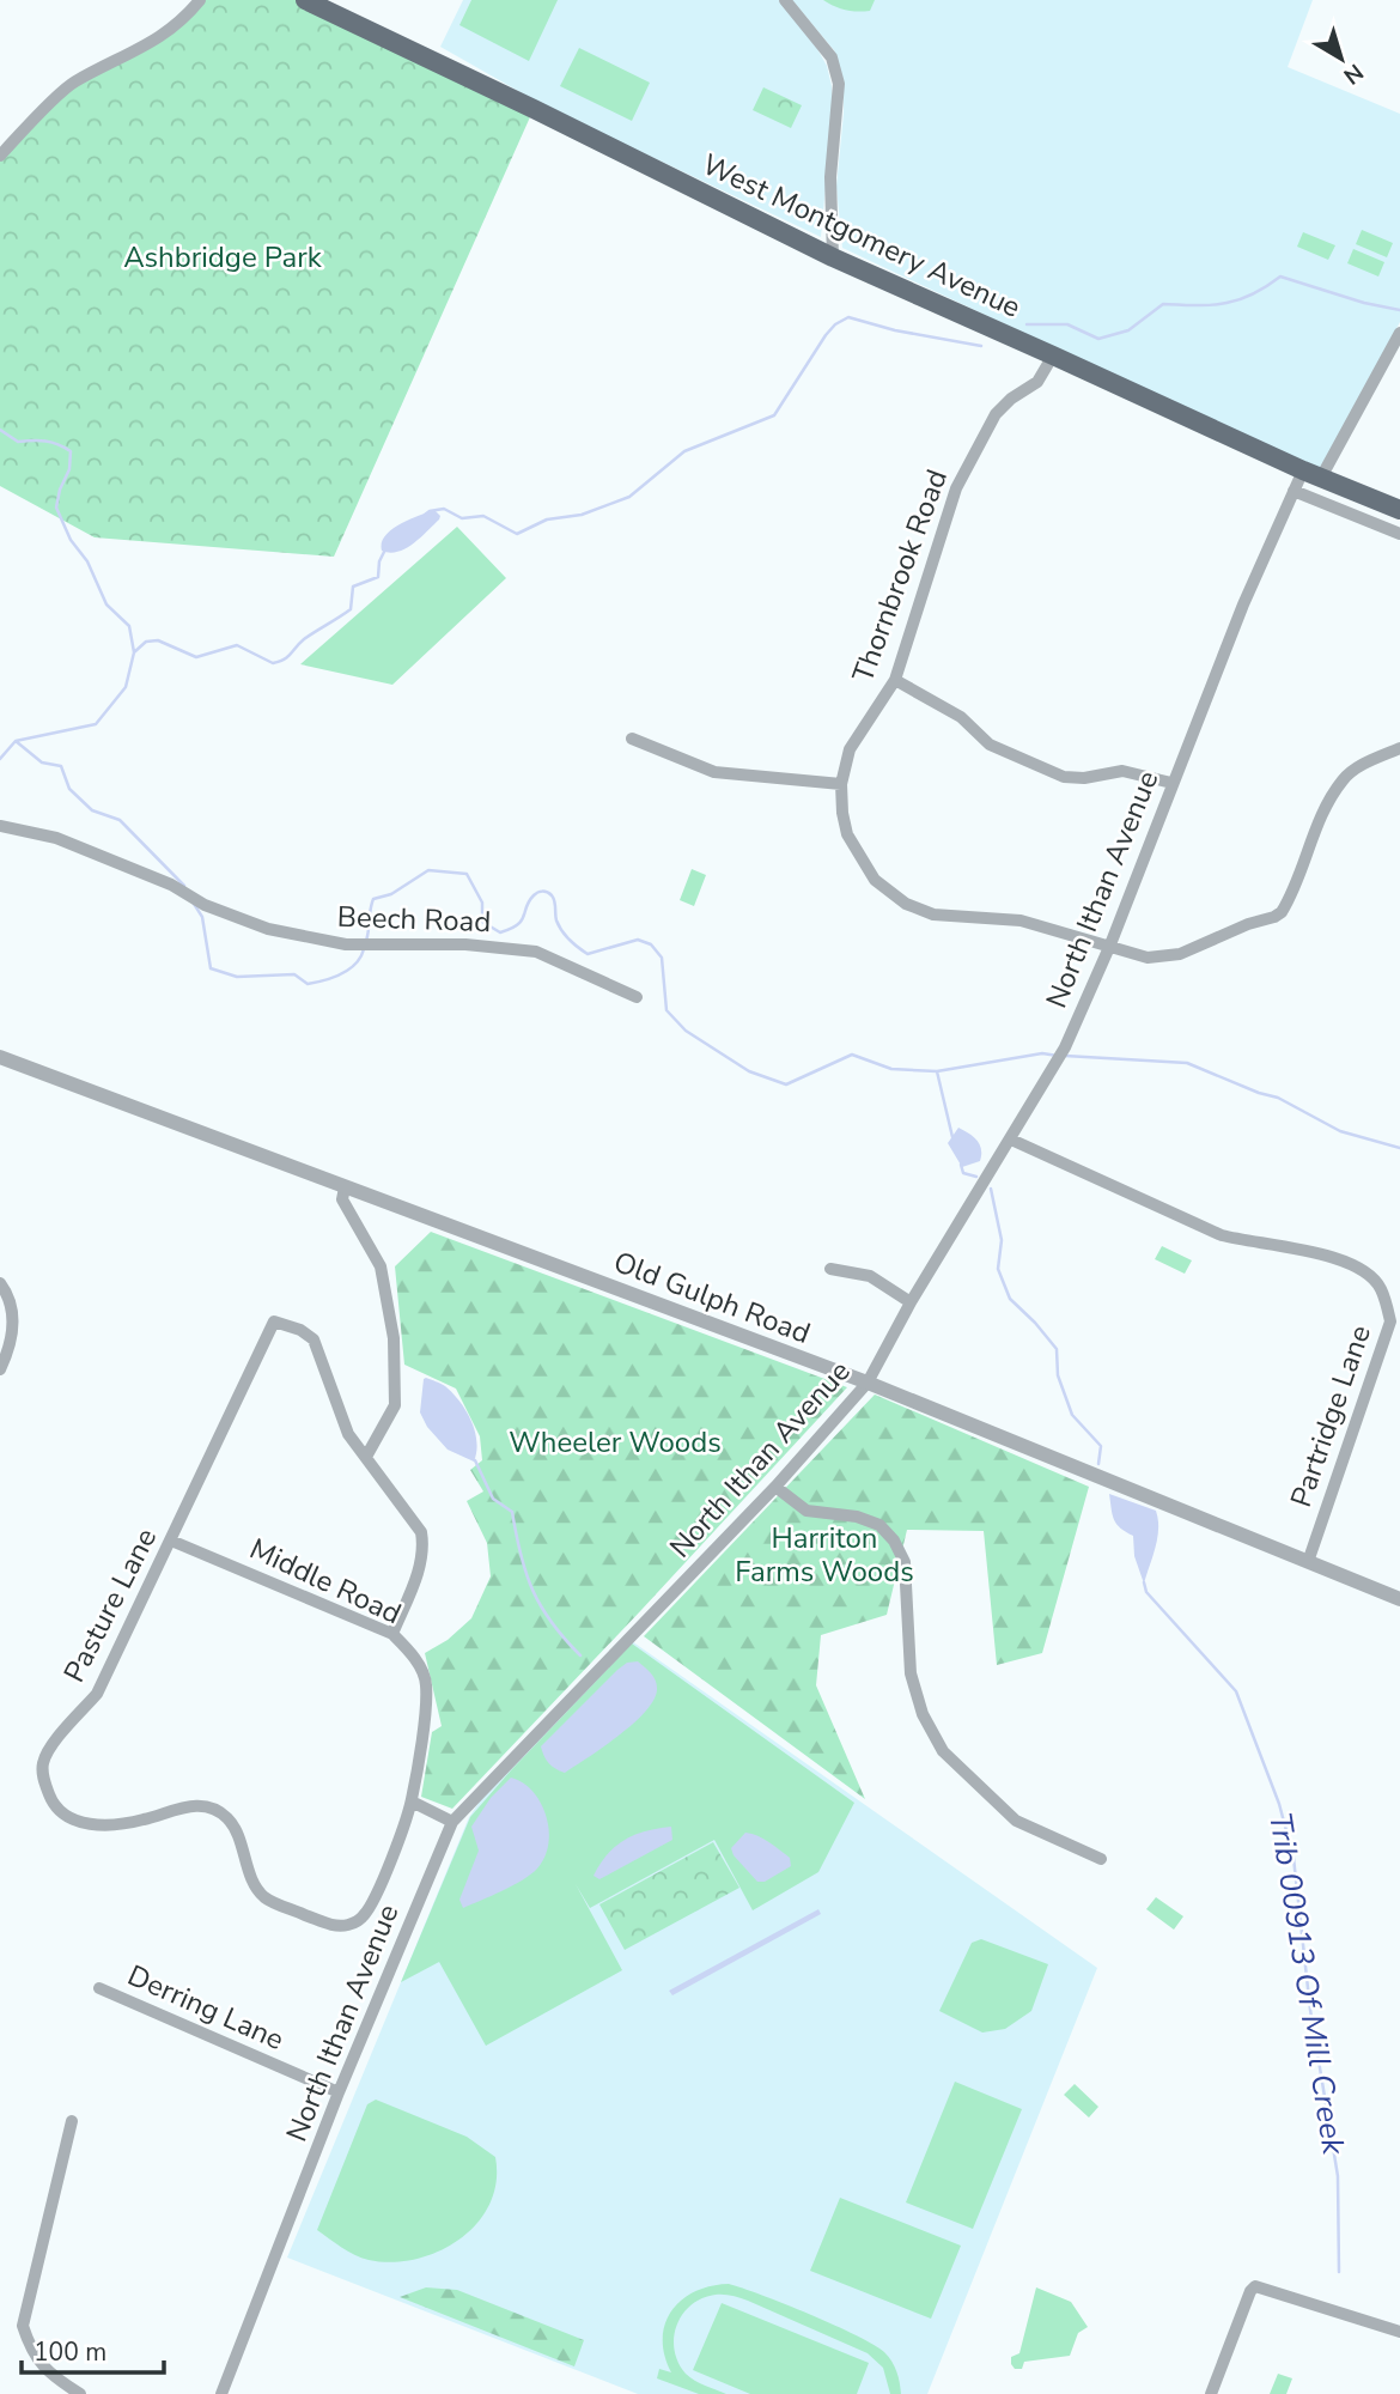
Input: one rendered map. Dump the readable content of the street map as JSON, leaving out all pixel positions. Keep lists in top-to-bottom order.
{
  "streets": {
    "main road": ["West Montgomery Avenue"],
    "street": [
      "Thornbrook Road",
      "North Ithan Avenue",
      "Beech Road",
      "Old Gulph Road",
      "Partridge Lane",
      "Middle Road",
      "Pasture Lane",
      "Derring Lane"
    ]
  },
  "crossings": [
    ["West Montgomery Avenue", "Thornbrook Road"],
    ["West Montgomery Avenue", "North Ithan Avenue"],
    ["Thornbrook Road", "North Ithan Avenue"],
    ["North Ithan Avenue", "Old Gulph Road"],
    ["North Ithan Avenue", "Partridge Lane"],
    ["North Ithan Avenue", "Derring Lane"],
    ["Old Gulph Road", "Partridge Lane"],
    ["Middle Road", "Pasture Lane"]
  ],
  "water": ["Trib 00913 Of Mill Creek"],
  "parks": ["Ashbridge Park", "Wheeler Woods", "Harriton Farms Woods"],
  "scale_bar": "100 m",
  "north": "bottom right"
}
